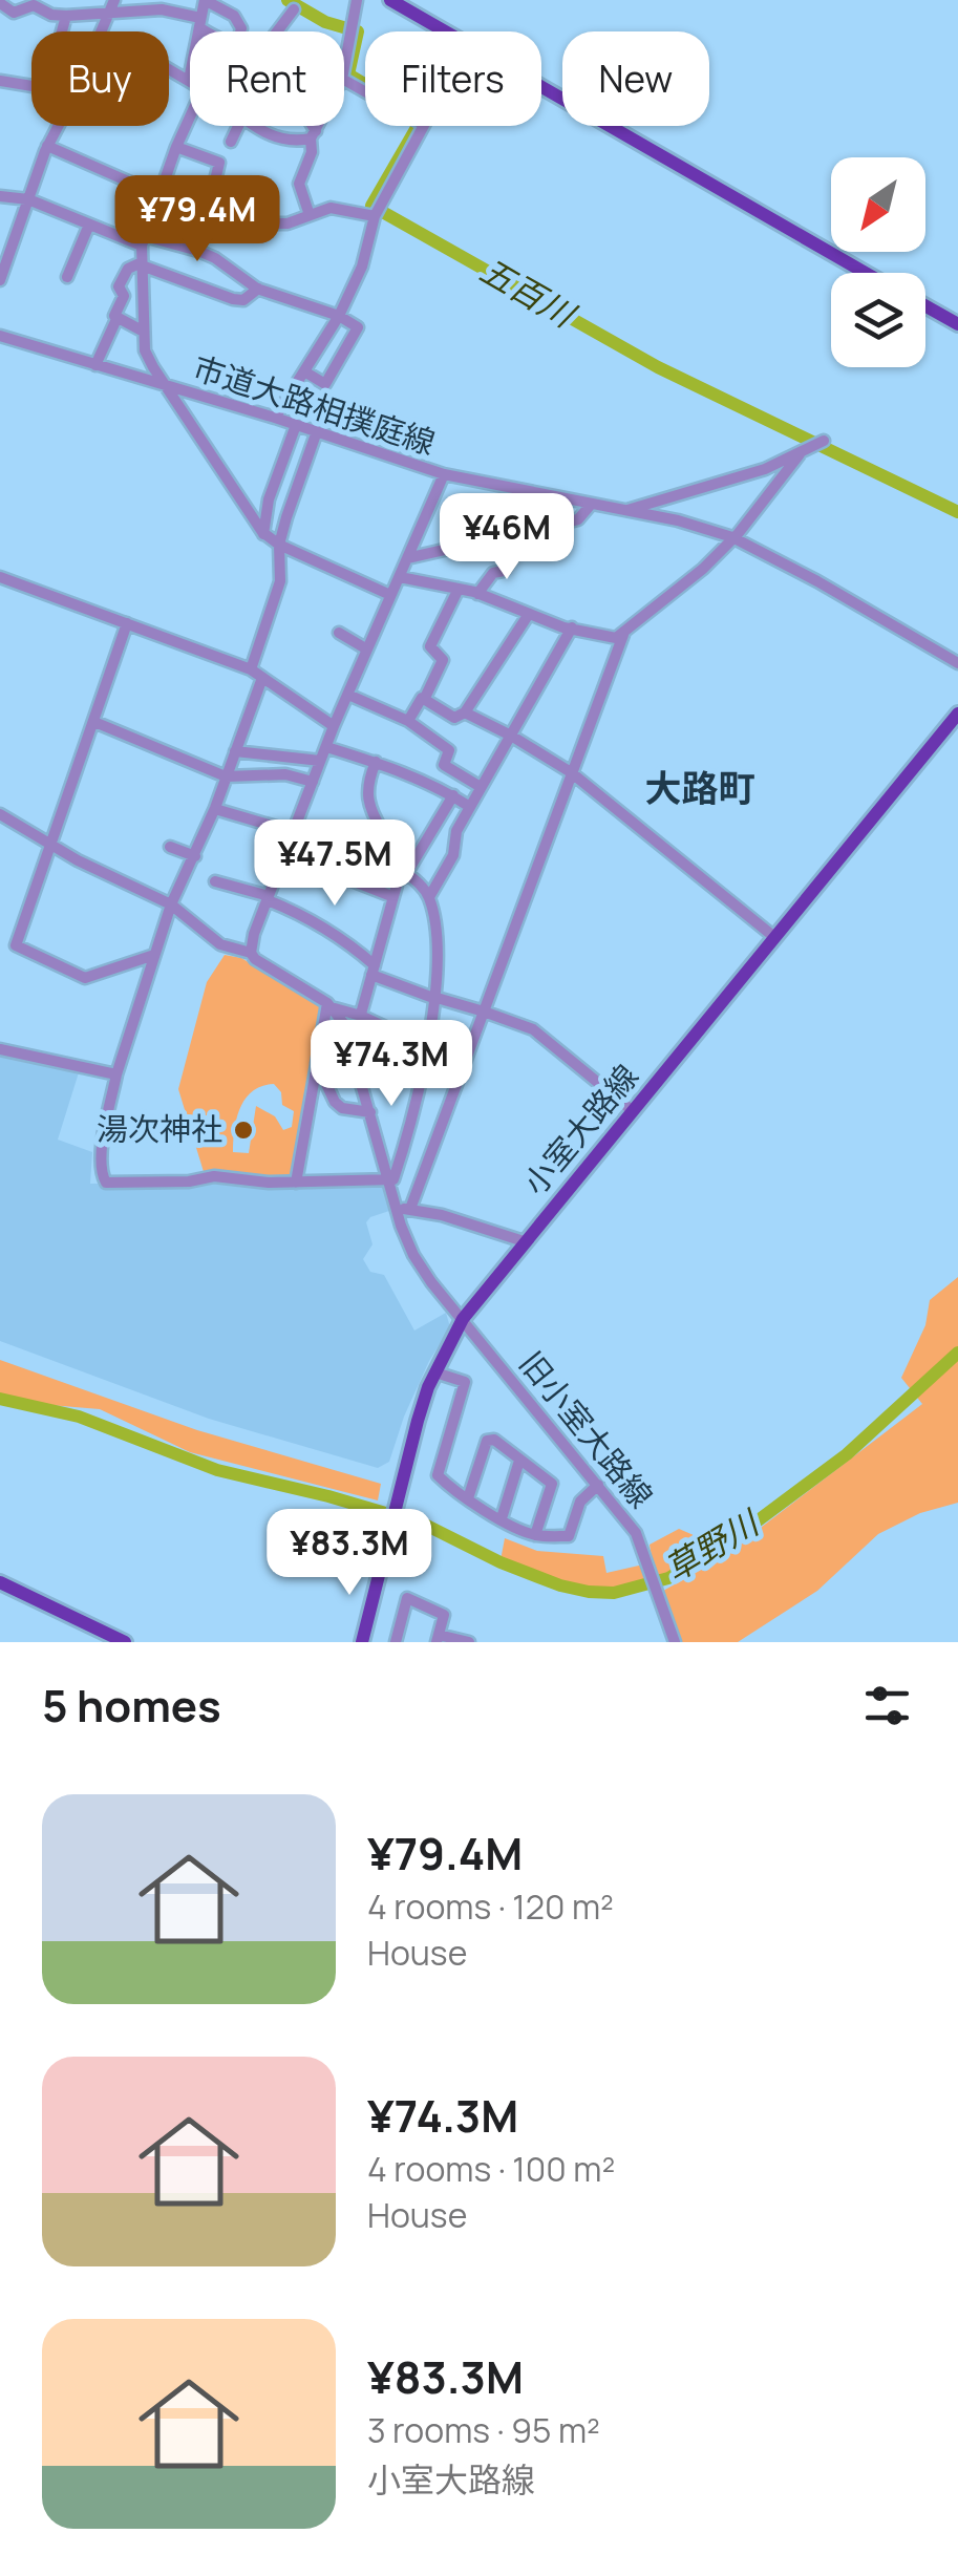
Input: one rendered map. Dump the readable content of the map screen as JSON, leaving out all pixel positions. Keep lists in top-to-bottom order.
{
  "streets": {
    "main road": ["小室大路線"],
    "street": ["市道大路相撲庭線", "旧小室大路線"]
  },
  "crossings": [
    ["小室大路線", "旧小室大路線"]
  ],
  "districts": ["大路町"],
  "water": ["五百川", "草野川"],
  "places": ["湯次神社"],
  "north": "bottom left",
  "page": {
    "chip": [
      "Buy",
      "Rent",
      "Filters",
      "New"
    ],
    "price": [
      "¥79.4M",
      "¥46M",
      "¥47.5M",
      "¥74.3M",
      "¥83.3M"
    ],
    "heading": "5 homes",
    "list": [
      {
        "name": "¥79.4M",
        "note": "4 rooms · 120 m² · House"
      },
      {
        "name": "¥74.3M",
        "note": "4 rooms · 100 m² · House"
      },
      {
        "name": "¥83.3M",
        "note": "3 rooms · 95 m² · 小室大路線"
      }
    ]
  }
}
